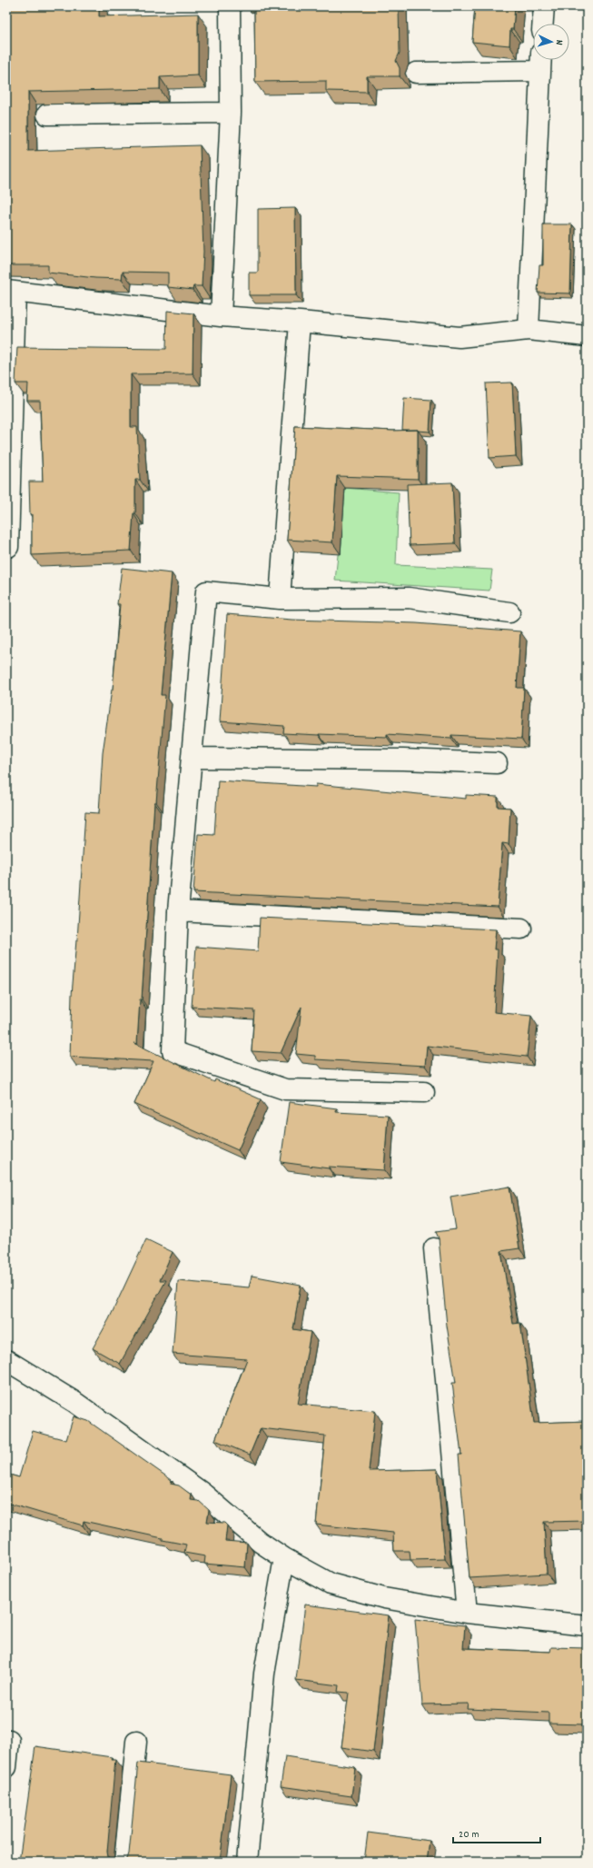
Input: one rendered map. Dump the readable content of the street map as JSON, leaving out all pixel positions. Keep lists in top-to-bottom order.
{
  "scale_bar": "20 m",
  "north": "right"
}
